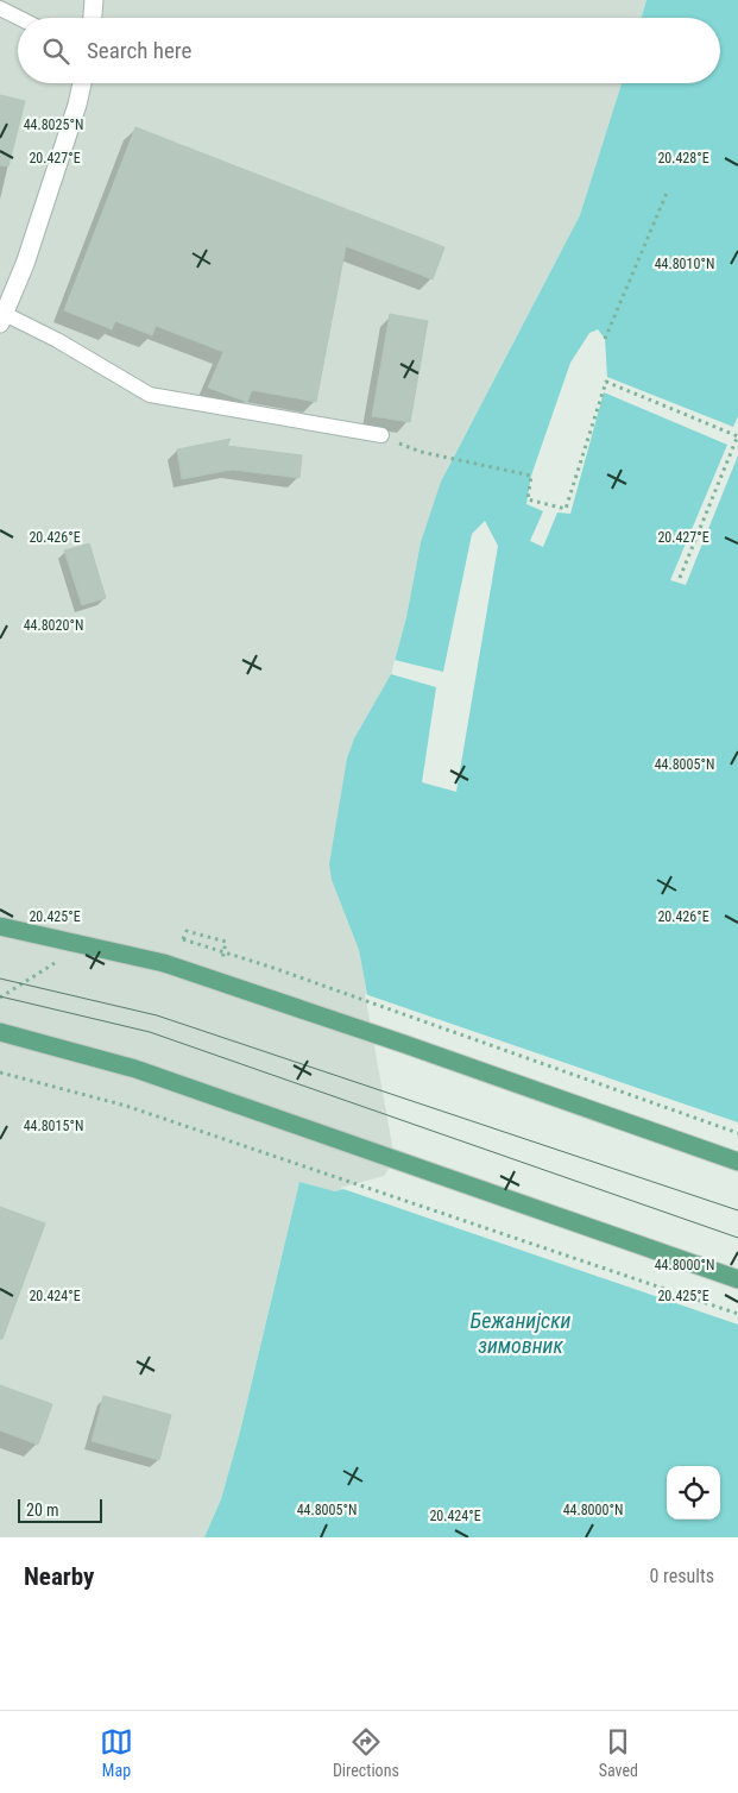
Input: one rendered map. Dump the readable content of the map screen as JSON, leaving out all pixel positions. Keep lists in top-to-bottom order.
{
  "water": ["Бежанијски зимовник"],
  "scale_bar": "20 m",
  "page": {
    "search": "Search here",
    "scale": "20 m",
    "heading": ["Nearby", "0 results"],
    "nav": ["Map", "Directions", "Saved"]
  },
  "coordinates": [
    "44.8025°N",
    "20.428°E",
    "20.427°E",
    "44.8010°N",
    "20.426°E",
    "44.8020°N",
    "44.8005°N",
    "20.425°E",
    "44.8015°N",
    "44.8000°N",
    "20.424°E"
  ]
}
